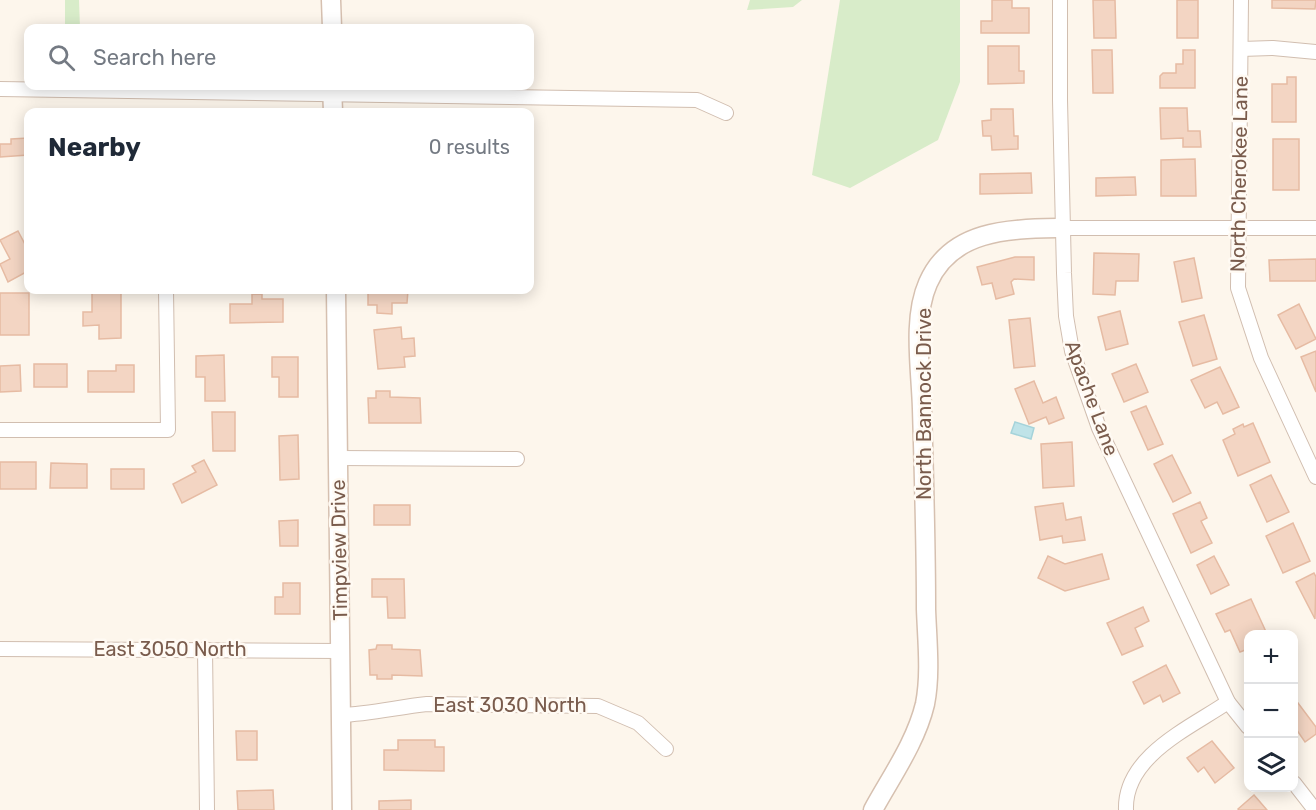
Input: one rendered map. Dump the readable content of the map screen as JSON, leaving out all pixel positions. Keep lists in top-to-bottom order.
{
  "streets": {
    "street": [
      "North Cherokee Lane",
      "Apache Lane",
      "North Bannock Drive",
      "Timpview Drive",
      "East 3050 North",
      "East 3030 North"
    ]
  },
  "crossings": [
    ["North Cherokee Lane", "North Bannock Drive"],
    ["Apache Lane", "North Bannock Drive"],
    ["Timpview Drive", "East 3050 North"],
    ["Timpview Drive", "East 3030 North"]
  ],
  "page": {
    "search": "Search here",
    "heading": ["Nearby", "0 results"],
    "map_buttons": ["+", "−"]
  }
}
